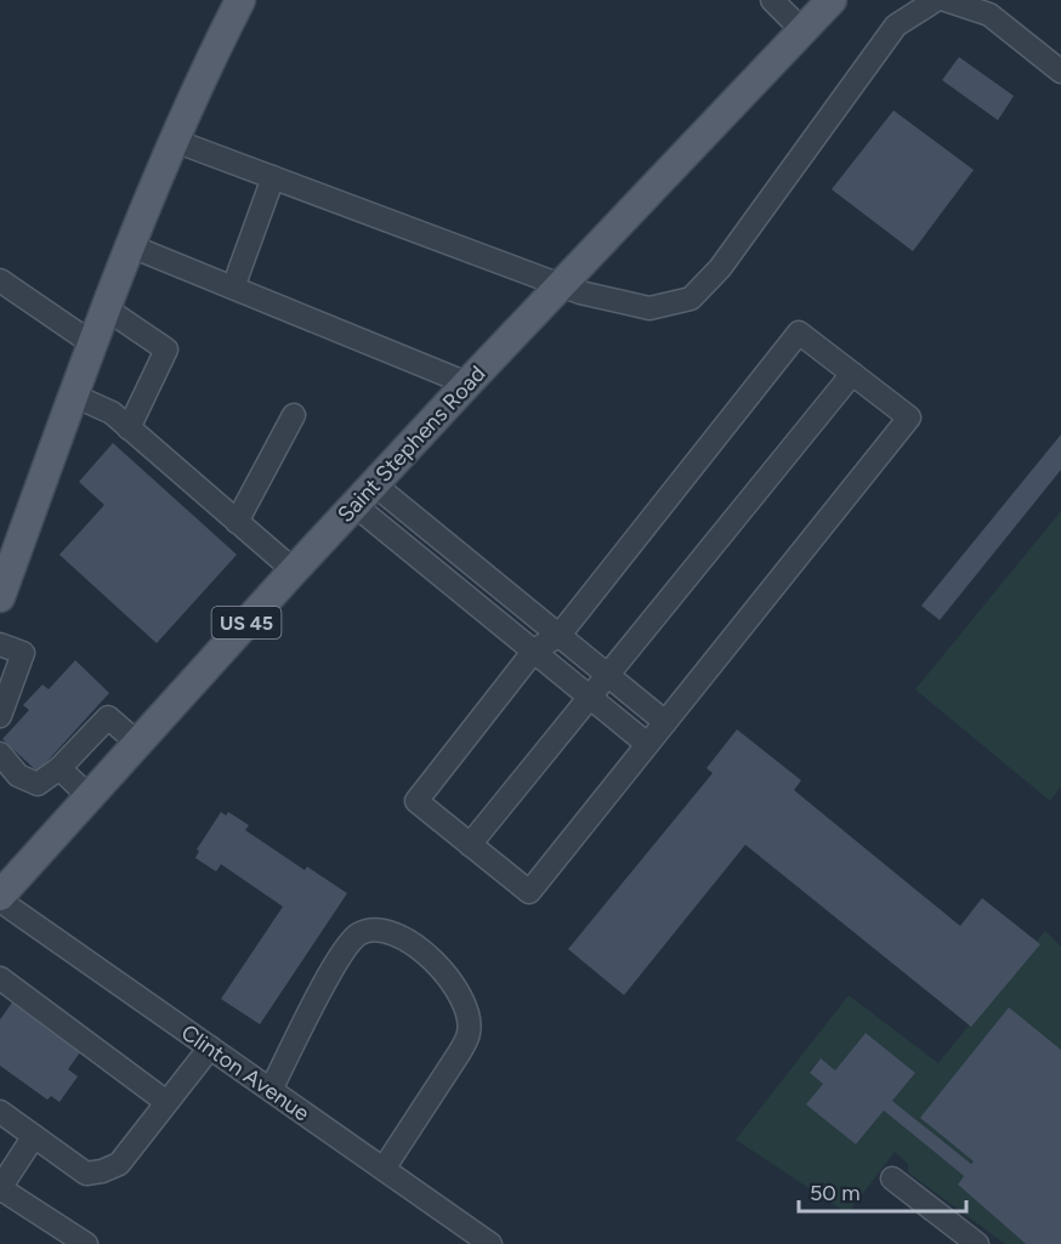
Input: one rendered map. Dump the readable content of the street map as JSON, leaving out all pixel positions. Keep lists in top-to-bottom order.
{
  "streets": {
    "main road": ["Saint Stephens Road", "US 45"],
    "street": ["Clinton Avenue"]
  },
  "crossings": [
    ["Saint Stephens Road", "Clinton Avenue"]
  ],
  "scale_bar": "50 m"
}
